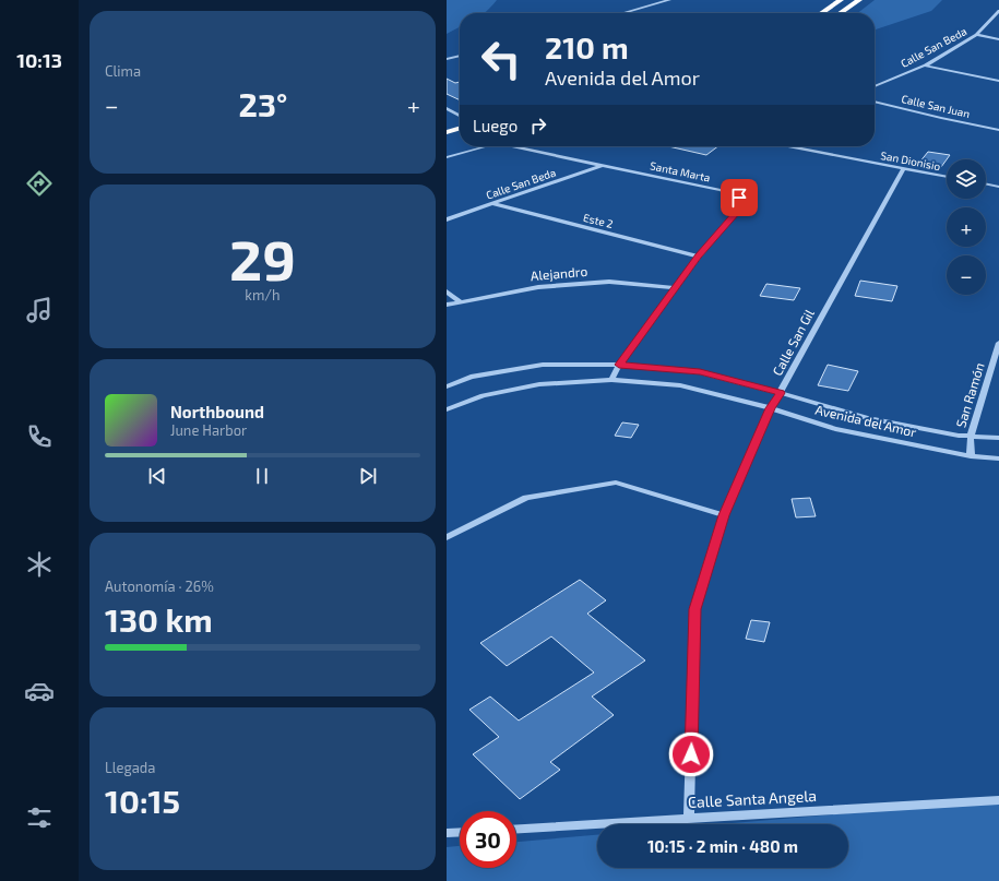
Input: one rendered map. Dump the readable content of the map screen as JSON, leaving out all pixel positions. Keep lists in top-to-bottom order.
{
  "streets": {
    "street": [
      "Calle San Beda",
      "Calle San Juan",
      "San Dionisio",
      "Santa Marta",
      "Este 2",
      "Alejandro",
      "Calle San Gil",
      "San Ramón",
      "Avenida del Amor",
      "Calle Santa Angela"
    ]
  },
  "crossings": [
    ["Calle San Beda", "Santa Marta"],
    ["Calle San Beda", "Este 2"],
    ["San Dionisio", "Calle San Gil"],
    ["Santa Marta", "Este 2"],
    ["Santa Marta", "Alejandro"],
    ["Santa Marta", "Avenida del Amor"],
    ["Calle San Gil", "Avenida del Amor"],
    ["Calle San Gil", "Calle Santa Angela"],
    ["San Ramón", "Avenida del Amor"]
  ],
  "page": {
    "tabs": "10:13",
    "tile": [
      "Clima",
      ["29", "km/h"],
      ["Autonomía · 26%", "130 km"],
      ["Llegada", "10:15"]
    ],
    "turn": ["210 m", "Avenida del Amor"],
    "heat": ["−", "23°", "+"],
    "then": "Luego",
    "map_buttons": ["+", "−"],
    "song": ["Northbound", "June Harbor"],
    "limit": "30",
    "trip": "10:15 · 2 min · 480 m"
  }
}
